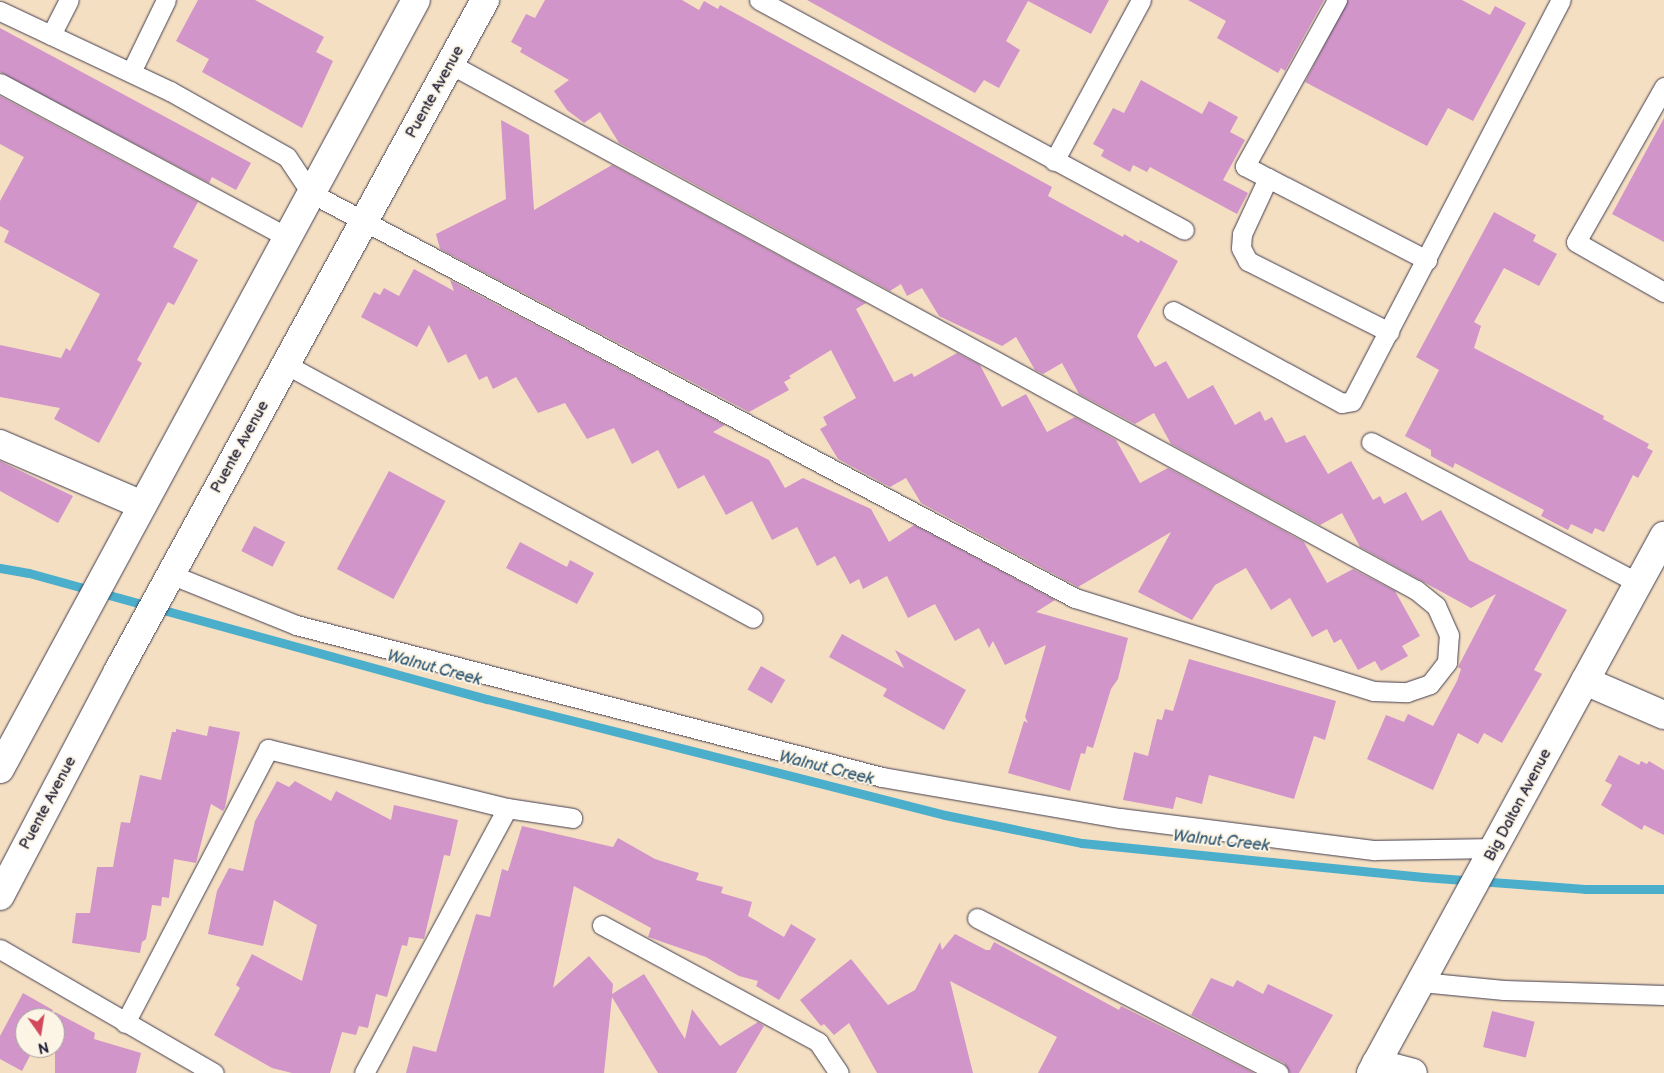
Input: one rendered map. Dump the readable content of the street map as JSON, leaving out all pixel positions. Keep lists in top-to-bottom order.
{
  "streets": {
    "main road": ["Puente Avenue", "Big Dalton Avenue"]
  },
  "water": ["Walnut Creek"],
  "north": "bottom"
}
